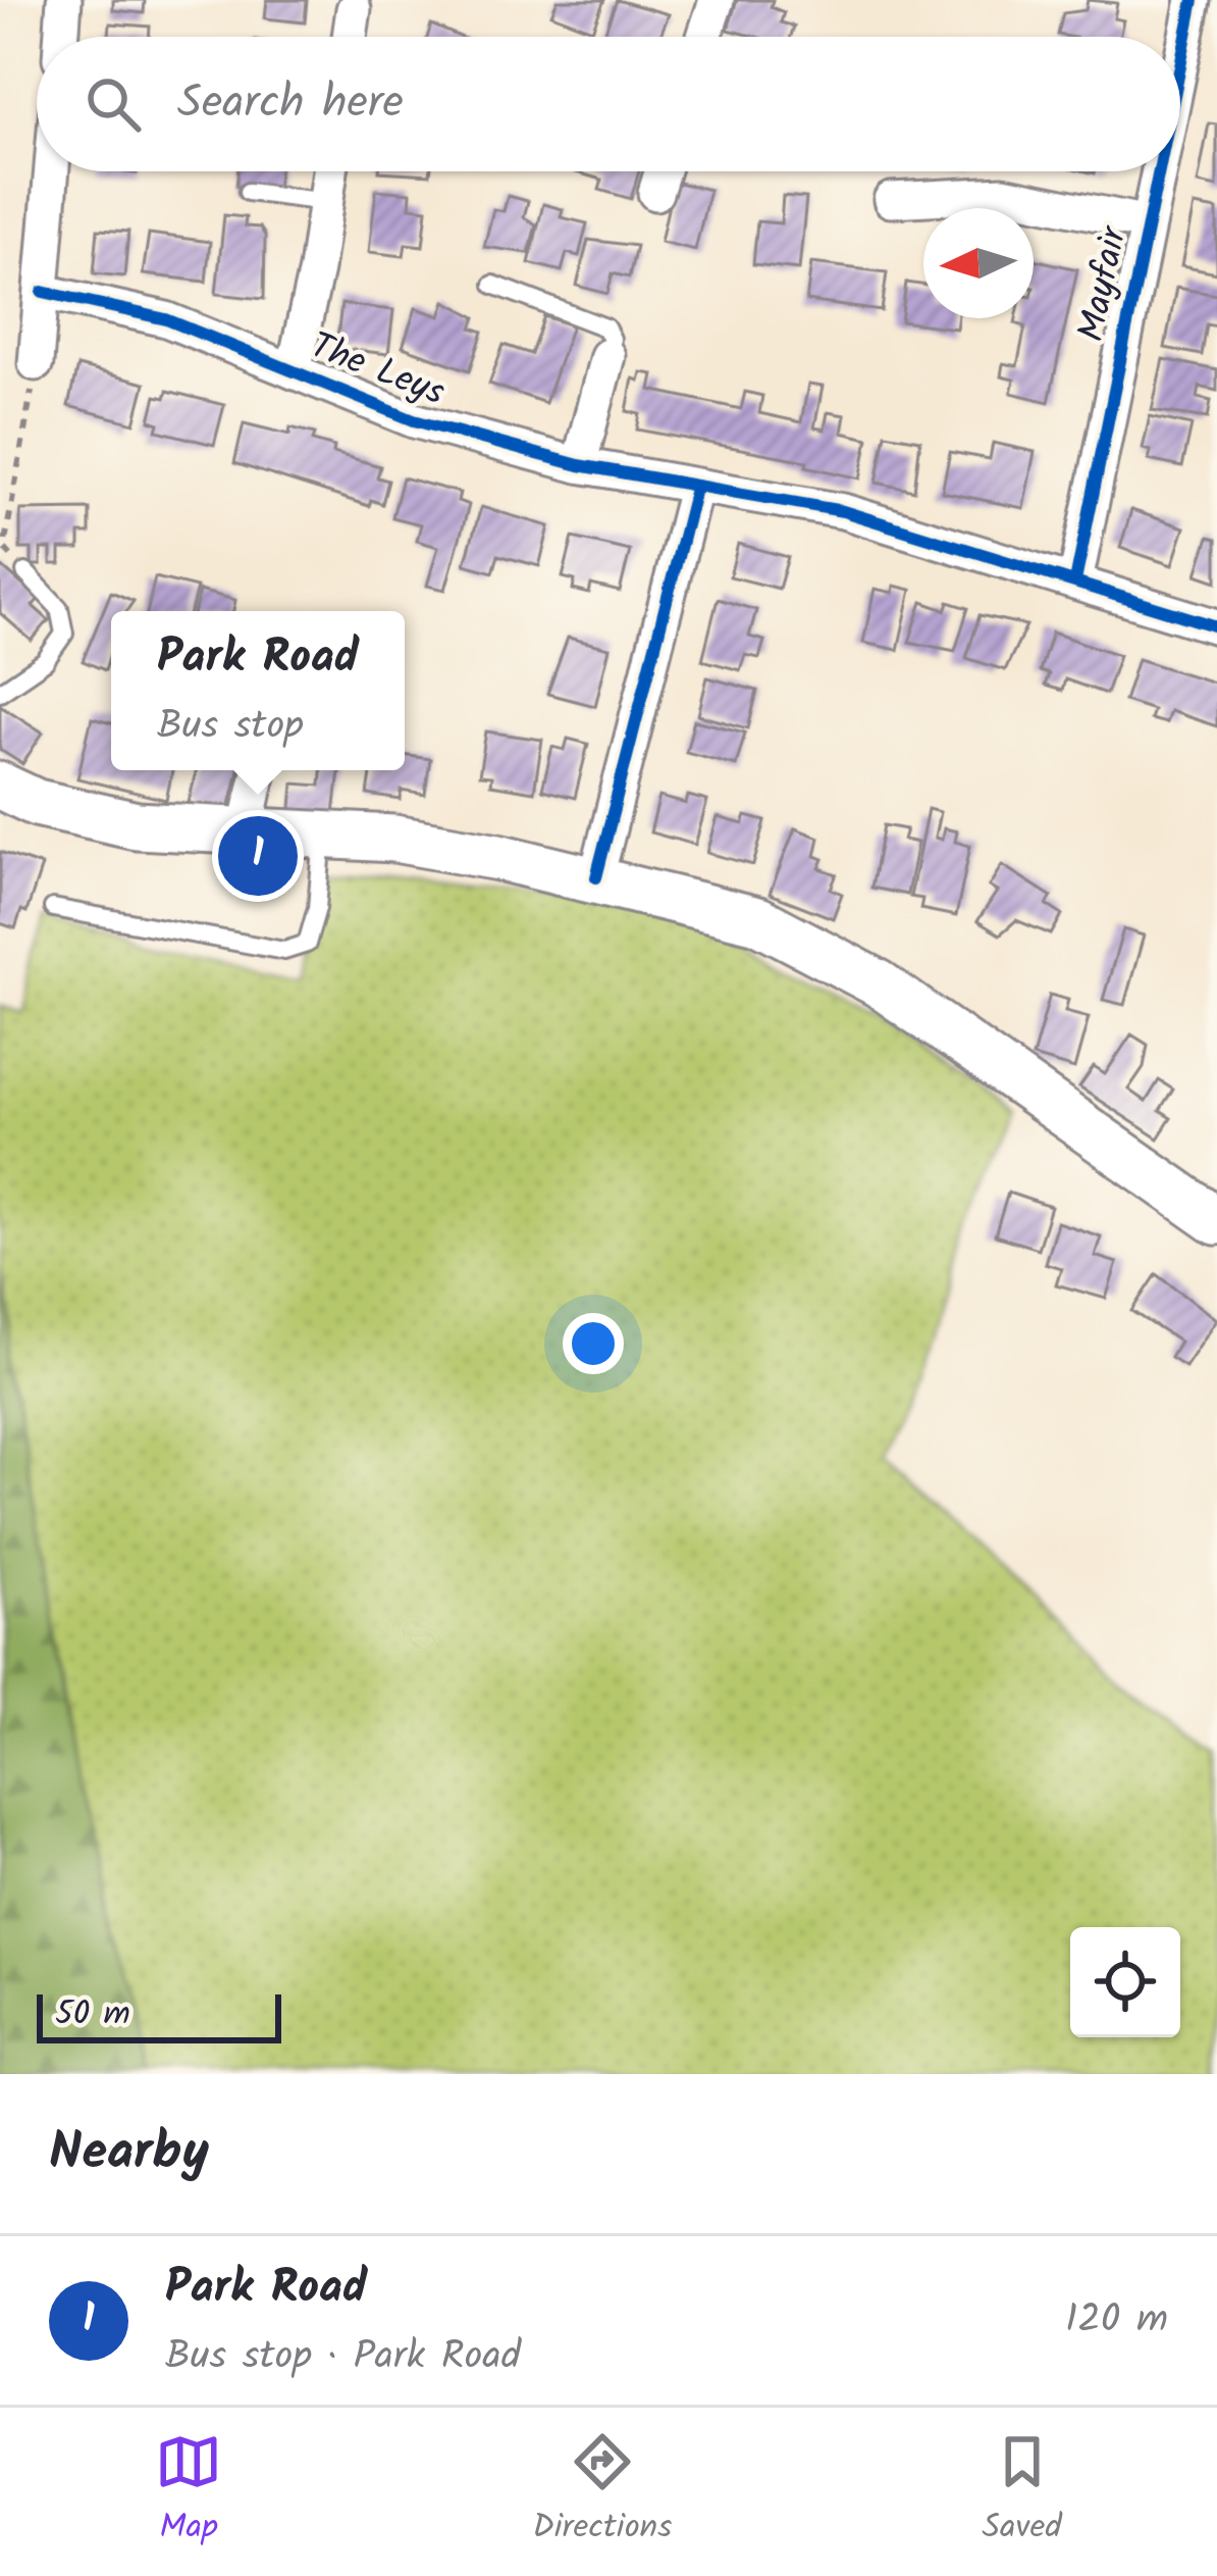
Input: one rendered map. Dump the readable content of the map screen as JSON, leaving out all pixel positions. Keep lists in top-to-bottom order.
{
  "streets": {
    "street": ["Mayfair", "The Leys"]
  },
  "crossings": [
    ["Mayfair", "The Leys"]
  ],
  "scale_bar": "50 m",
  "north": "left",
  "page": {
    "search": "Search here",
    "popup": ["Park Road", "Bus stop"],
    "pins": "1",
    "scale": "50 m",
    "heading": "Nearby",
    "list": [
      {
        "mark": "1",
        "name": "Park Road",
        "note": "Bus stop · Park Road",
        "value": "120 m"
      }
    ],
    "nav": ["Map", "Directions", "Saved"]
  }
}
